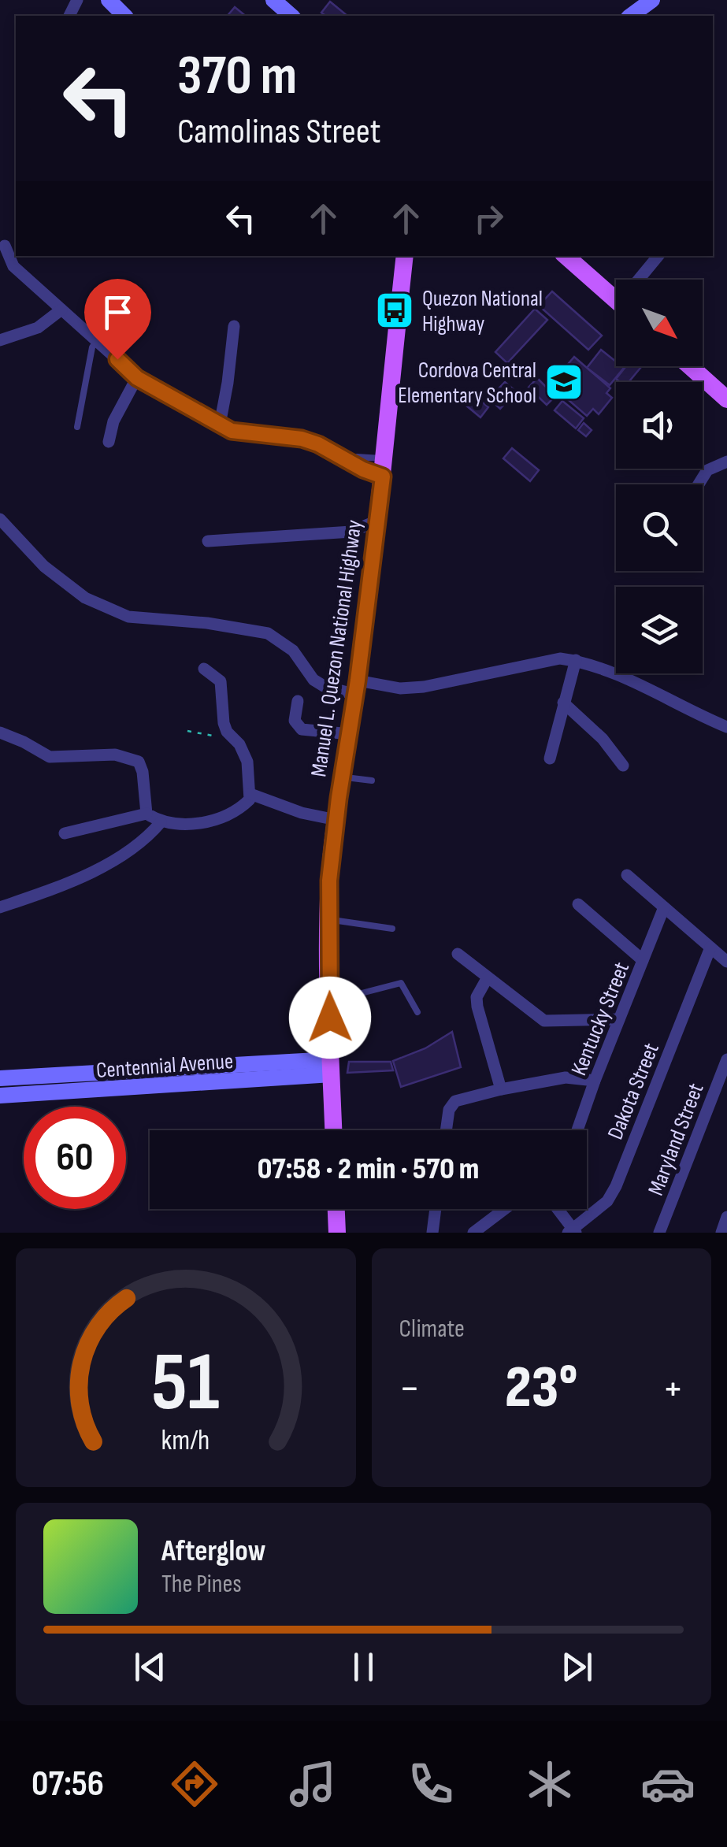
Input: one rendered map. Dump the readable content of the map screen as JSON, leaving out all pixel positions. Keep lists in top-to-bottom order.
{
  "streets": {
    "main road": ["Manuel L. Quezon National Highway"],
    "street": [
      "Kentucky Street",
      "Centennial Avenue",
      "Dakota Street",
      "Maryland Street"
    ]
  },
  "crossings": [
    ["Manuel L. Quezon National Highway", "Centennial Avenue"]
  ],
  "places": {
    "bus stop": ["Quezon National Highway"],
    "school or university": ["Cordova Central Elementary School"]
  },
  "north": "bottom right",
  "page": {
    "turn": ["370 m", "Camolinas Street"],
    "limit": "60",
    "trip": "07:58 · 2 min · 570 m",
    "tile": "Climate",
    "heat": ["−", "23°", "+"],
    "song": ["Afterglow", "The Pines"],
    "tabs": "07:56",
    "gauge": ["51", "km/h"]
  }
}
